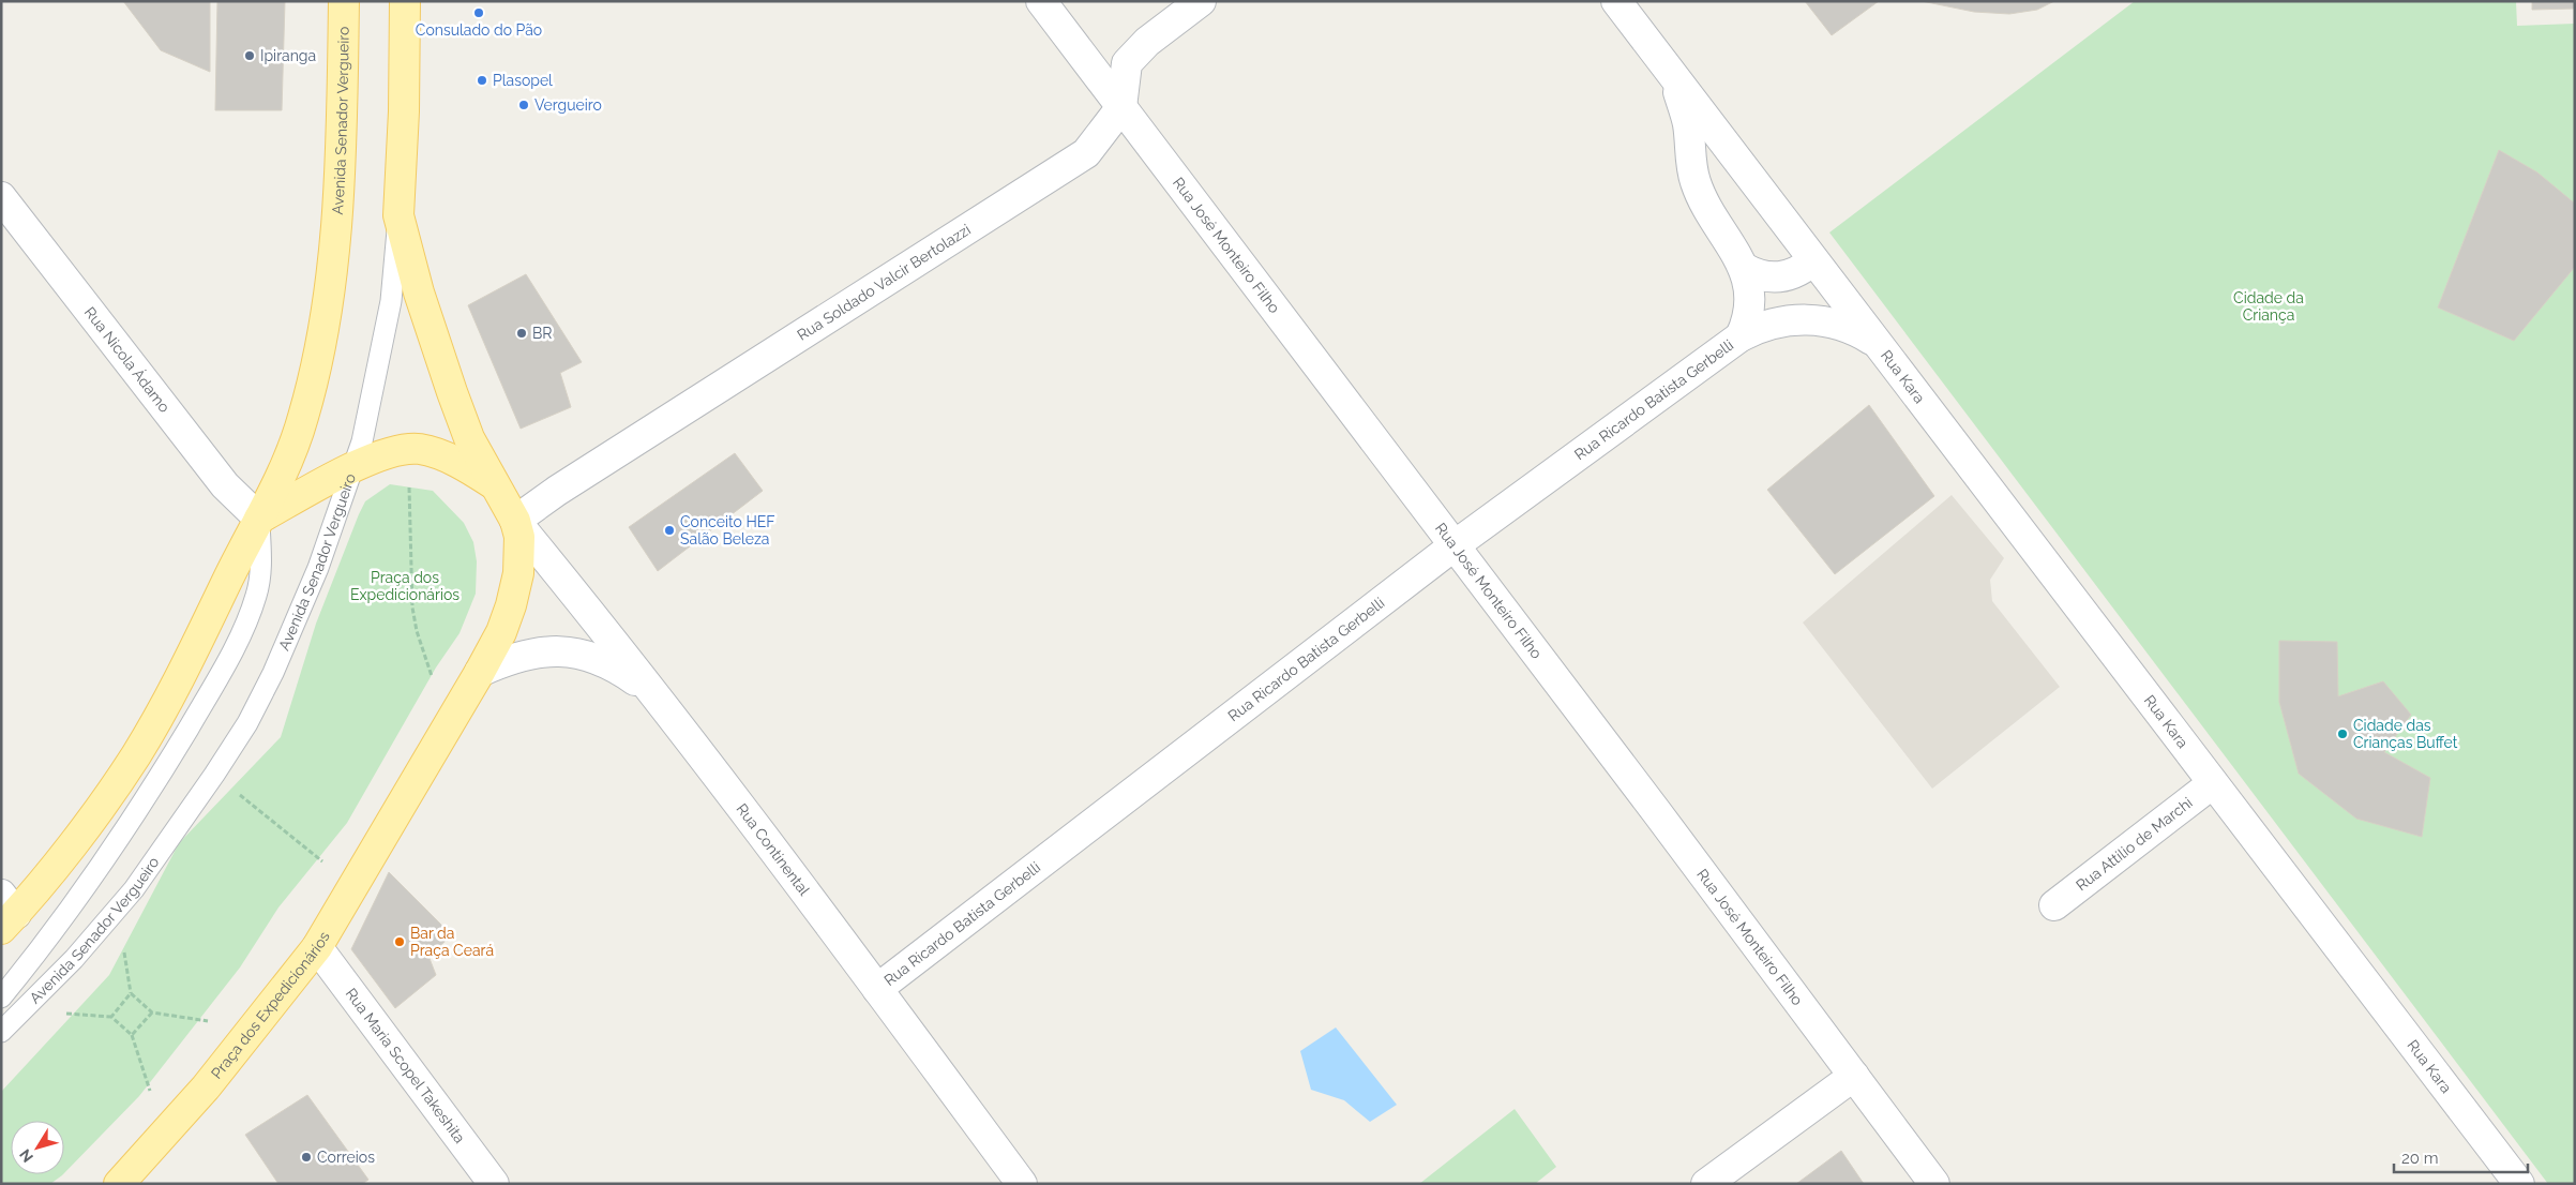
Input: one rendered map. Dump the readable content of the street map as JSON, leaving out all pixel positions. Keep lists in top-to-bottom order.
{
  "streets": {
    "main road": ["Avenida Senador Vergueiro", "Praça dos Expedicionários"],
    "street": [
      "Rua José Monteiro Filho",
      "Rua Soldado Valcir Bertolazzi",
      "Rua Nicola Ádamo",
      "Rua Kara",
      "Rua Ricardo Batista Gerbelli",
      "Rua Attilio de Marchi",
      "Rua Continental",
      "Rua Maria Scopel Takeshita"
    ]
  },
  "crossings": [
    ["Avenida Senador Vergueiro", "Rua Nicola Ádamo"],
    ["Avenida Senador Vergueiro", "Praça dos Expedicionários"],
    ["Rua José Monteiro Filho", "Rua Soldado Valcir Bertolazzi"],
    ["Rua José Monteiro Filho", "Rua Ricardo Batista Gerbelli"],
    ["Rua Soldado Valcir Bertolazzi", "Rua Continental"],
    ["Rua Soldado Valcir Bertolazzi", "Praça dos Expedicionários"],
    ["Rua Kara", "Rua Ricardo Batista Gerbelli"],
    ["Rua Kara", "Rua Attilio de Marchi"],
    ["Rua Ricardo Batista Gerbelli", "Rua Continental"],
    ["Rua Continental", "Praça dos Expedicionários"],
    ["Praça dos Expedicionários", "Rua Maria Scopel Takeshita"]
  ],
  "parks": ["Cidade da Criança", "Praça dos Expedicionários"],
  "places": [
    "Consulado do Pão",
    "Ipiranga",
    "Plasopel",
    "Vergueiro",
    "BR",
    "Conceito HEF Salão Beleza",
    "Cidade das Crianças Buffet",
    "Bar da Praça Ceará",
    "Correios"
  ],
  "scale_bar": "20 m",
  "north": "bottom left"
}
